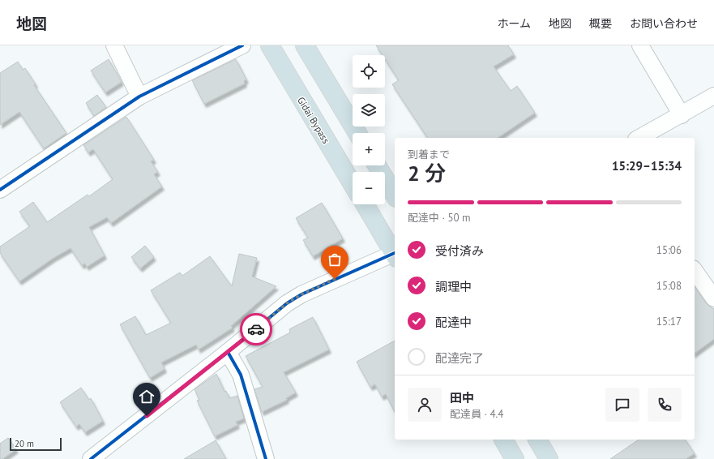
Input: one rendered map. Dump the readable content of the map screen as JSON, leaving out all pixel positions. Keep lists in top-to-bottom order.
{
  "streets": {
    "highway": ["Gidai Bypass"]
  },
  "scale_bar": "20 m",
  "page": {
    "header": "地図",
    "nav": [
      "ホーム",
      "地図",
      "概要",
      "お問い合わせ"
    ],
    "map_buttons": ["+", "−"],
    "heading": ["2 分", "到着まで", "15:29–15:34"],
    "panel": ["田中", "配達員 · 4.4"],
    "bar": "配達中 · 50 m",
    "list": [
      ["受付済み", "15:06"],
      ["調理中", "15:08"],
      ["配達中", "15:17"],
      "配達完了"
    ],
    "scale": "20 m"
  }
}
